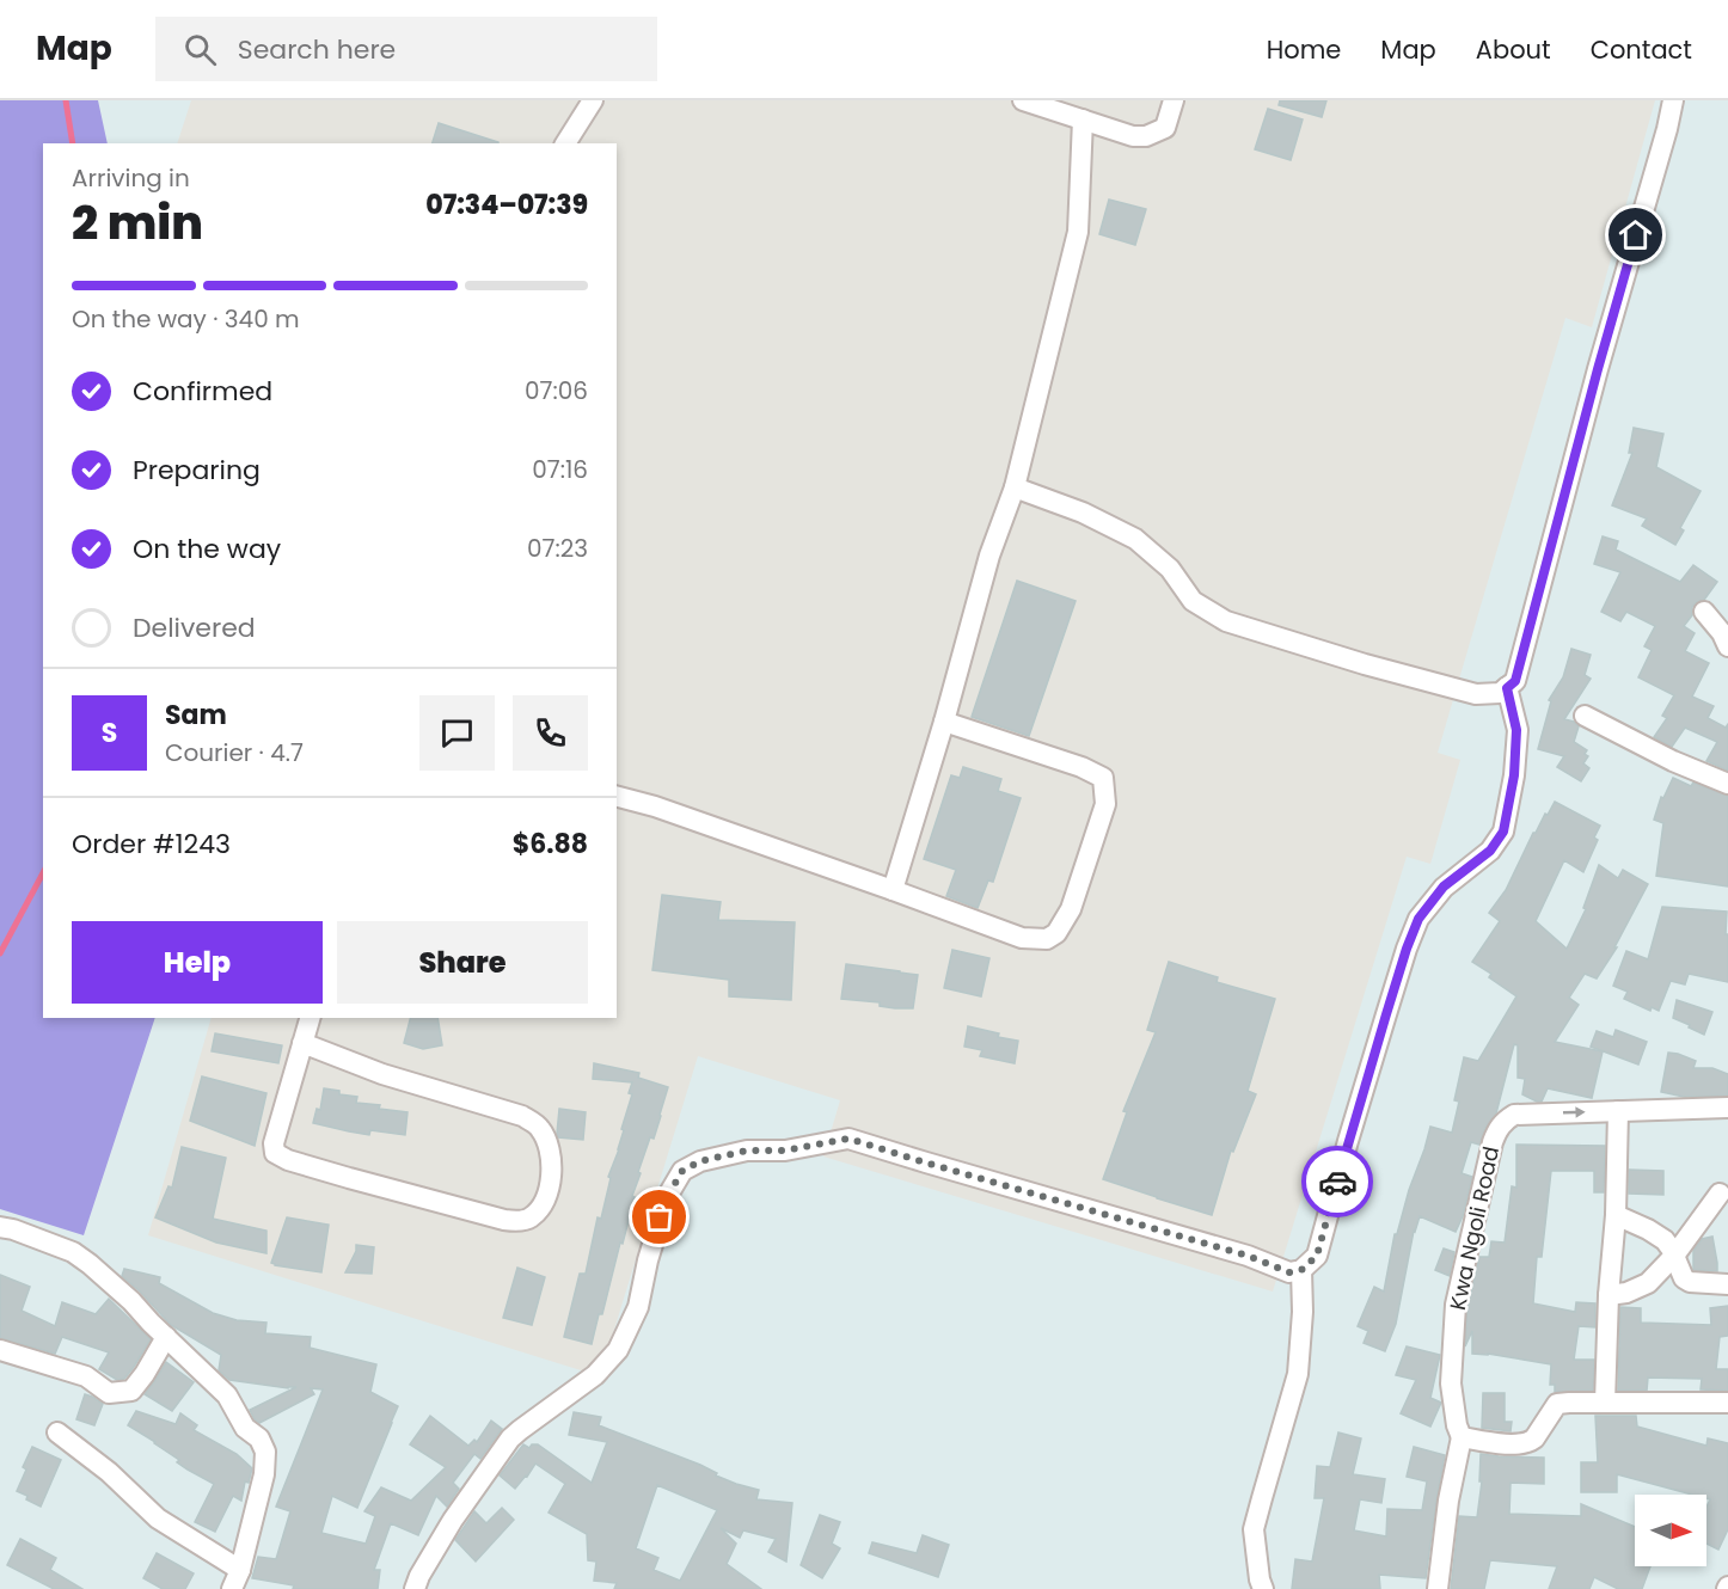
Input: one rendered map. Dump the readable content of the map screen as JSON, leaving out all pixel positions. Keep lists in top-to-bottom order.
{
  "streets": {
    "street": ["Kwa Ngoli Road"]
  },
  "north": "right",
  "page": {
    "header": "Map",
    "search": "Search here",
    "nav": [
      "Home",
      "Map",
      "About",
      "Contact"
    ],
    "heading": ["2 min", "Arriving in", "07:34–07:39"],
    "panel": [
      "Sam",
      "Courier · 4.7",
      "Order #1243",
      "$6.88"
    ],
    "bar": "On the way · 340 m",
    "list": [
      ["Confirmed", "07:06"],
      ["Preparing", "07:16"],
      ["On the way", "07:23"],
      "Delivered"
    ],
    "round": "S",
    "buttons": ["Help", "Share"]
  }
}
